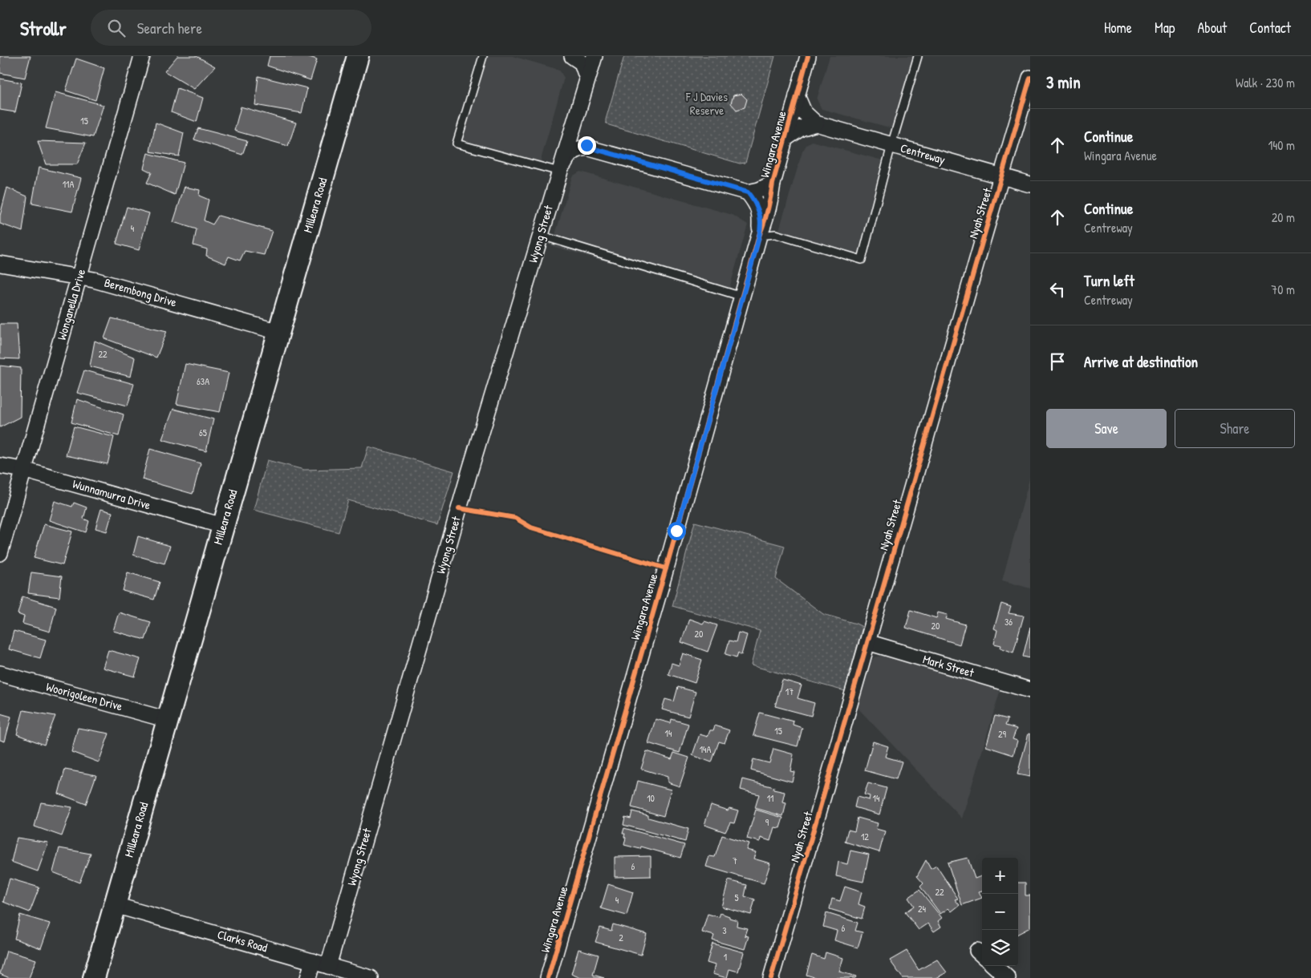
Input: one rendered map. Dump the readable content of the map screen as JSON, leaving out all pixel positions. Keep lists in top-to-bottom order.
{
  "streets": {
    "main road": ["Milleara Road"],
    "street": [
      "Wingara Avenue",
      "Centreway",
      "Nyah Street",
      "Wyong Street",
      "Berembong Drive",
      "Wonganella Drive",
      "Wunnamurra Drive",
      "Mark Street",
      "Woorigoleen Drive",
      "Clarks Road"
    ]
  },
  "crossings": [
    ["Centreway", "Nyah Street"],
    ["Milleara Road", "Berembong Drive"],
    ["Milleara Road", "Wunnamurra Drive"],
    ["Milleara Road", "Woorigoleen Drive"],
    ["Milleara Road", "Clarks Road"],
    ["Nyah Street", "Mark Street"],
    ["Wyong Street", "Clarks Road"],
    ["Berembong Drive", "Wonganella Drive"],
    ["Wonganella Drive", "Wunnamurra Drive"]
  ],
  "parks": ["F J Davies Reserve"],
  "house_numbers": [
    "15",
    "11A",
    "4",
    "22",
    "63A",
    "65",
    "36",
    "20",
    "20",
    "17",
    "15",
    "14",
    "29",
    "14A",
    "10",
    "11",
    "14",
    "9",
    "12",
    "7",
    "6",
    "22",
    "5",
    "4",
    "24",
    "6",
    "3",
    "2",
    "1"
  ],
  "page": {
    "header": "Strollr",
    "search": "Search here",
    "nav": [
      "Home",
      "Map",
      "About",
      "Contact"
    ],
    "heading": ["3 min", "Walk · 230 m"],
    "list": [
      ["Continue", "Wingara Avenue", "140 m"],
      ["Continue", "Centreway", "20 m"],
      ["Turn left", "Centreway", "70 m"],
      "Arrive at destination"
    ],
    "buttons": ["Save", "Share"],
    "map_buttons": ["+", "−"]
  }
}
